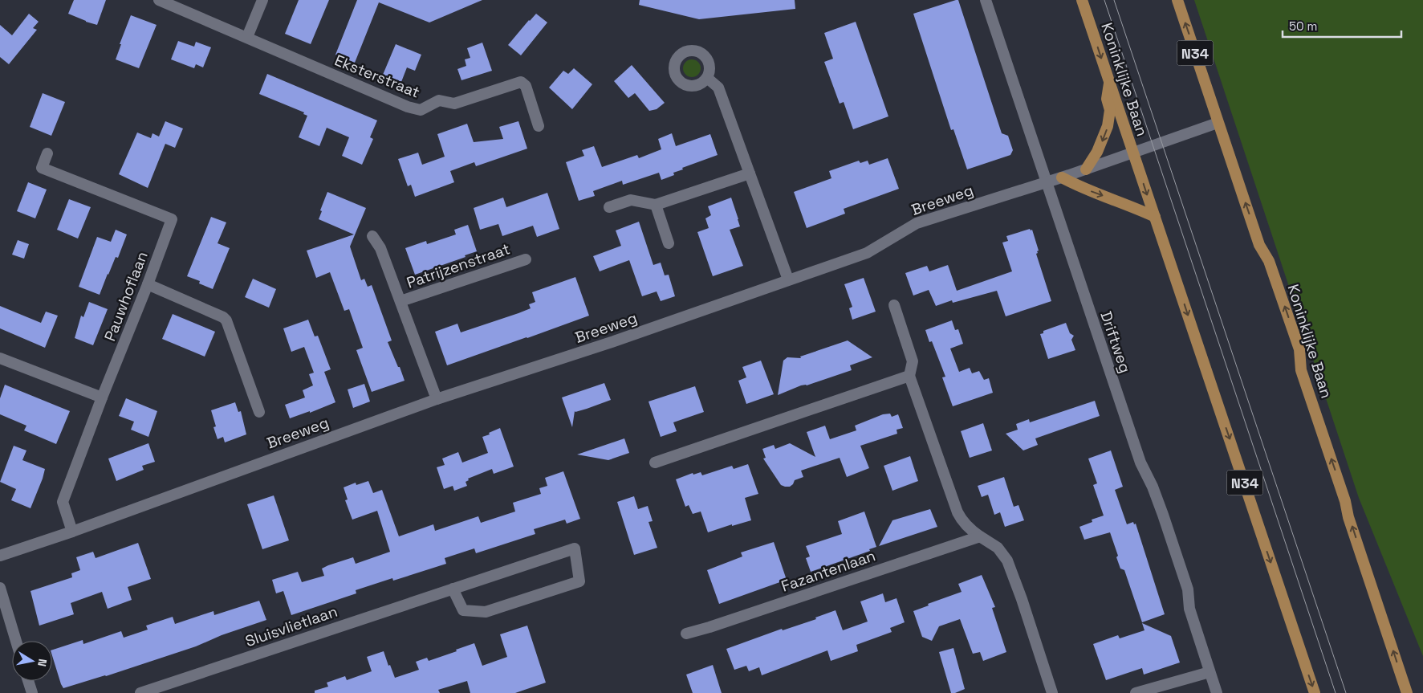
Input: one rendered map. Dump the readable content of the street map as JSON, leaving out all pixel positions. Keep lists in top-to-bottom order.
{
  "streets": {
    "main road": ["N34", "Koninklijke Baan"],
    "street": [
      "Eksterstraat",
      "Breeweg",
      "Patrijzenstraat",
      "Pauwhoflaan",
      "Driftweg",
      "Fazantenlaan",
      "Sluisvlietlaan"
    ]
  },
  "crossings": [
    ["Koninklijke Baan", "Breeweg"],
    ["Breeweg", "Patrijzenstraat"],
    ["Breeweg", "Pauwhoflaan"],
    ["Breeweg", "Driftweg"]
  ],
  "scale_bar": "50 m",
  "north": "right"
}
